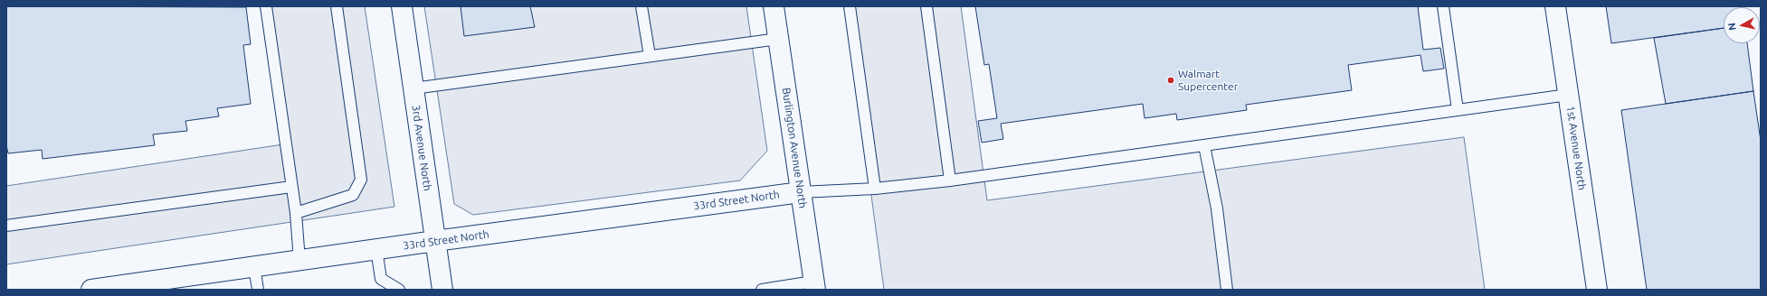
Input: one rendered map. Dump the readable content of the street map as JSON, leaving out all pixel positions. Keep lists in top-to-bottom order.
{
  "streets": {
    "street": [
      "3rd Avenue North",
      "Burlington Avenue North",
      "1st Avenue North",
      "33rd Street North"
    ]
  },
  "crossings": [
    ["3rd Avenue North", "33rd Street North"],
    ["Burlington Avenue North", "33rd Street North"]
  ],
  "places": ["Walmart Supercenter"],
  "north": "left"
}
